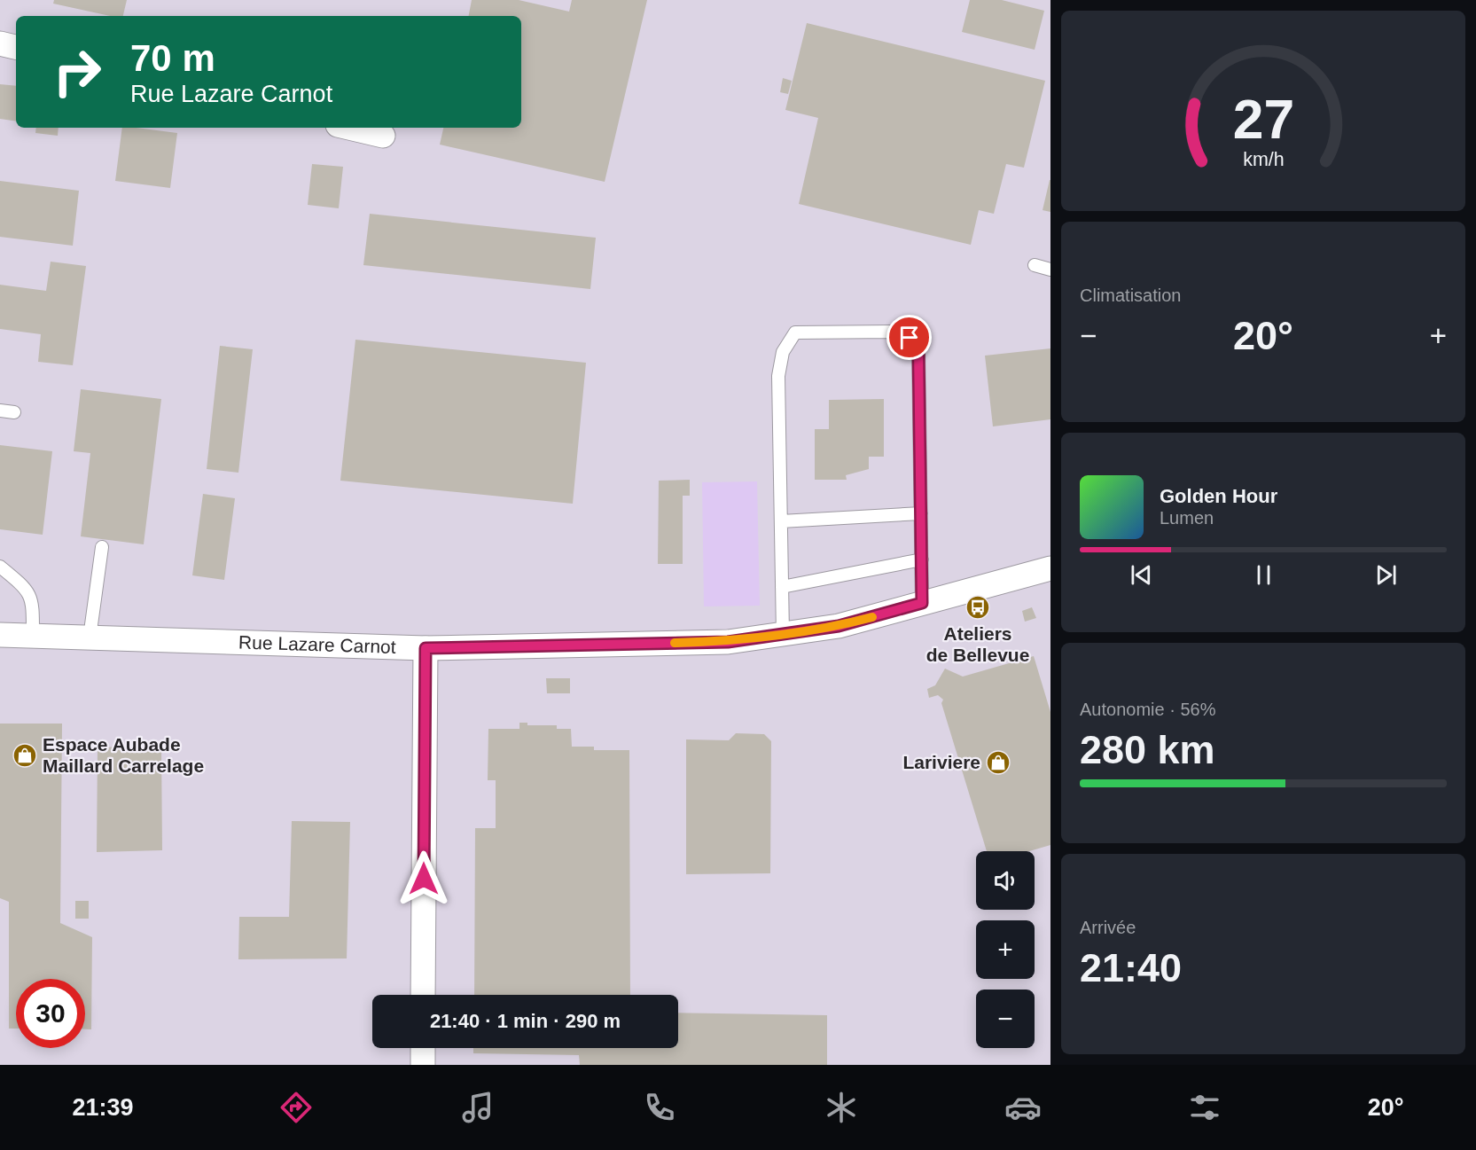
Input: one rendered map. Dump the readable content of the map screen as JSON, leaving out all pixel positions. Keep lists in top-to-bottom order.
{
  "streets": {
    "street": ["Rue Lazare Carnot"]
  },
  "places": {
    "bus stop": ["Ateliers de Bellevue"],
    "shop": ["Espace Aubade Maillard Carrelage", "Lariviere"]
  },
  "page": {
    "turn": ["70 m", "Rue Lazare Carnot"],
    "tile": [
      "Climatisation",
      ["Autonomie · 56%", "280 km"],
      ["Arrivée", "21:40"]
    ],
    "heat": ["−", "20°", "+"],
    "song": ["Golden Hour", "Lumen"],
    "map_buttons": ["+", "−"],
    "limit": "30",
    "trip": "21:40 · 1 min · 290 m",
    "tabs": ["21:39", "20°"],
    "gauge": ["27", "km/h"]
  }
}
